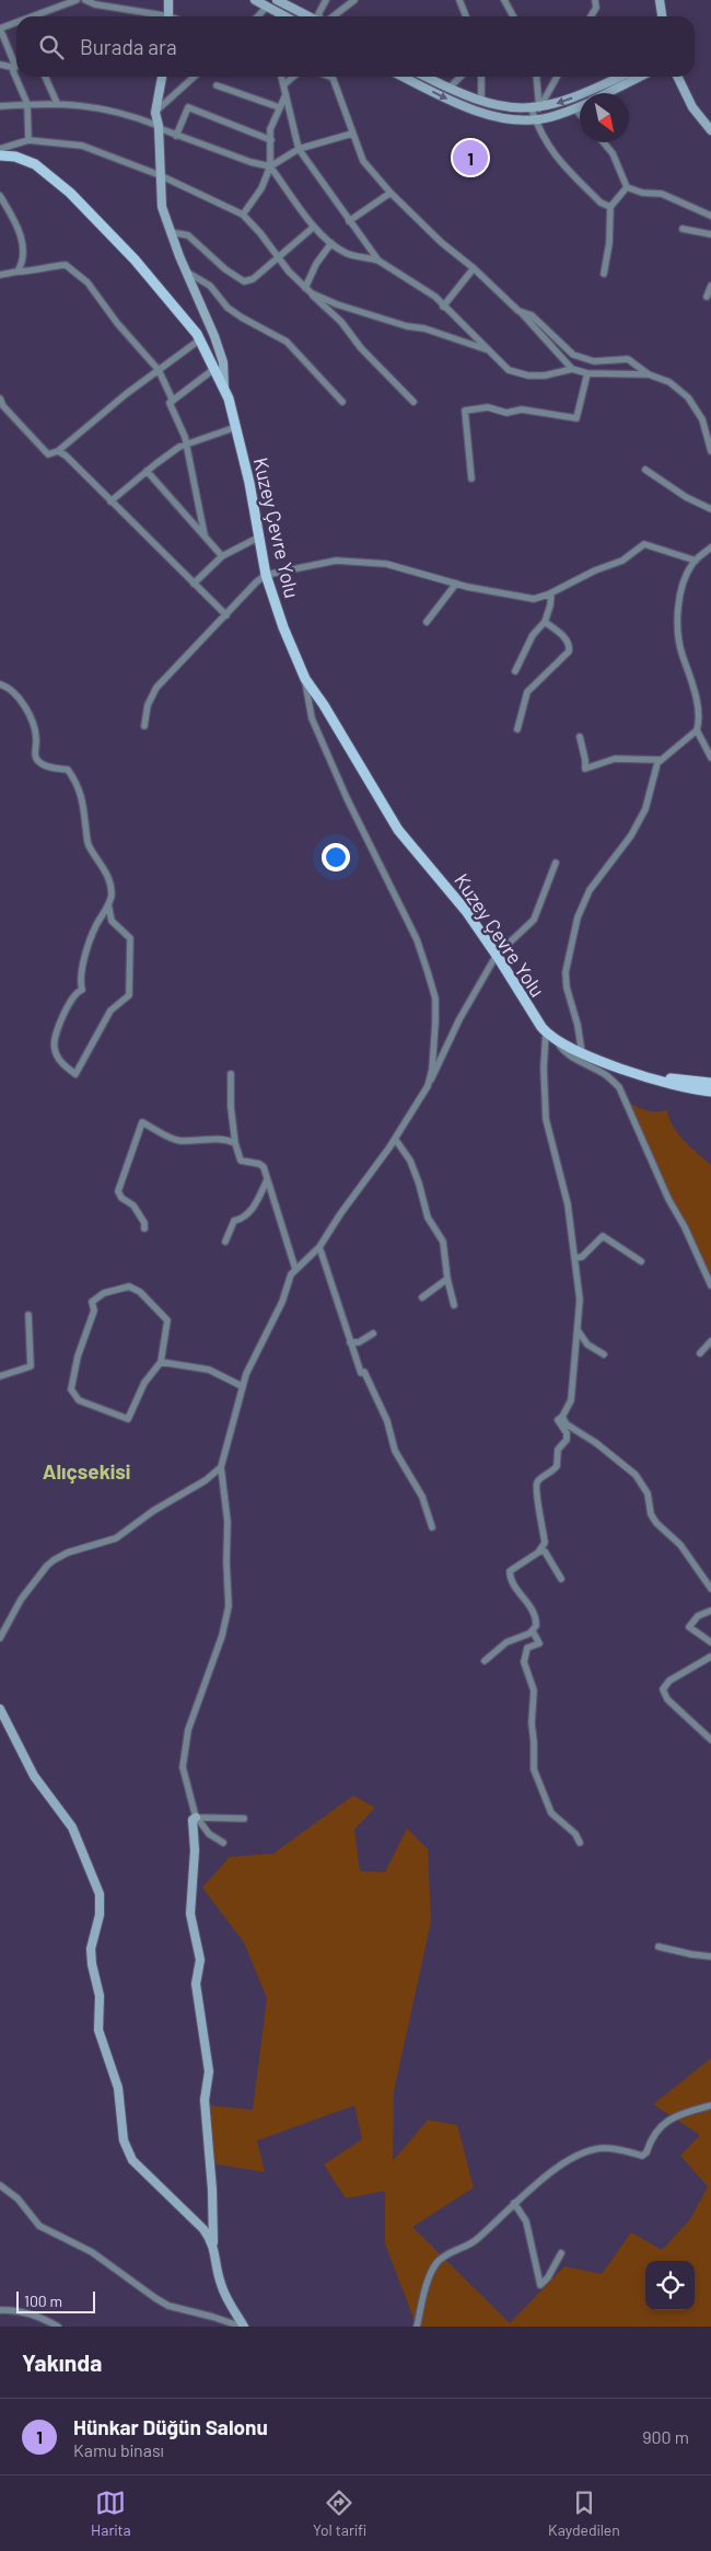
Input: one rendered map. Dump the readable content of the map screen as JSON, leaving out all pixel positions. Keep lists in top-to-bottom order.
{
  "streets": {
    "main road": ["Kuzey Çevre Yolu"]
  },
  "districts": ["Alıçsekisi"],
  "scale_bar": "100 m",
  "north": "bottom right",
  "page": {
    "search": "Burada ara",
    "pins": "1",
    "scale": "100 m",
    "heading": "Yakında",
    "list": [
      {
        "mark": "1",
        "name": "Hünkar Düğün Salonu",
        "note": "Kamu binası",
        "value": "900 m"
      }
    ],
    "nav": ["Harita", "Yol tarifi", "Kaydedilen"]
  }
}
